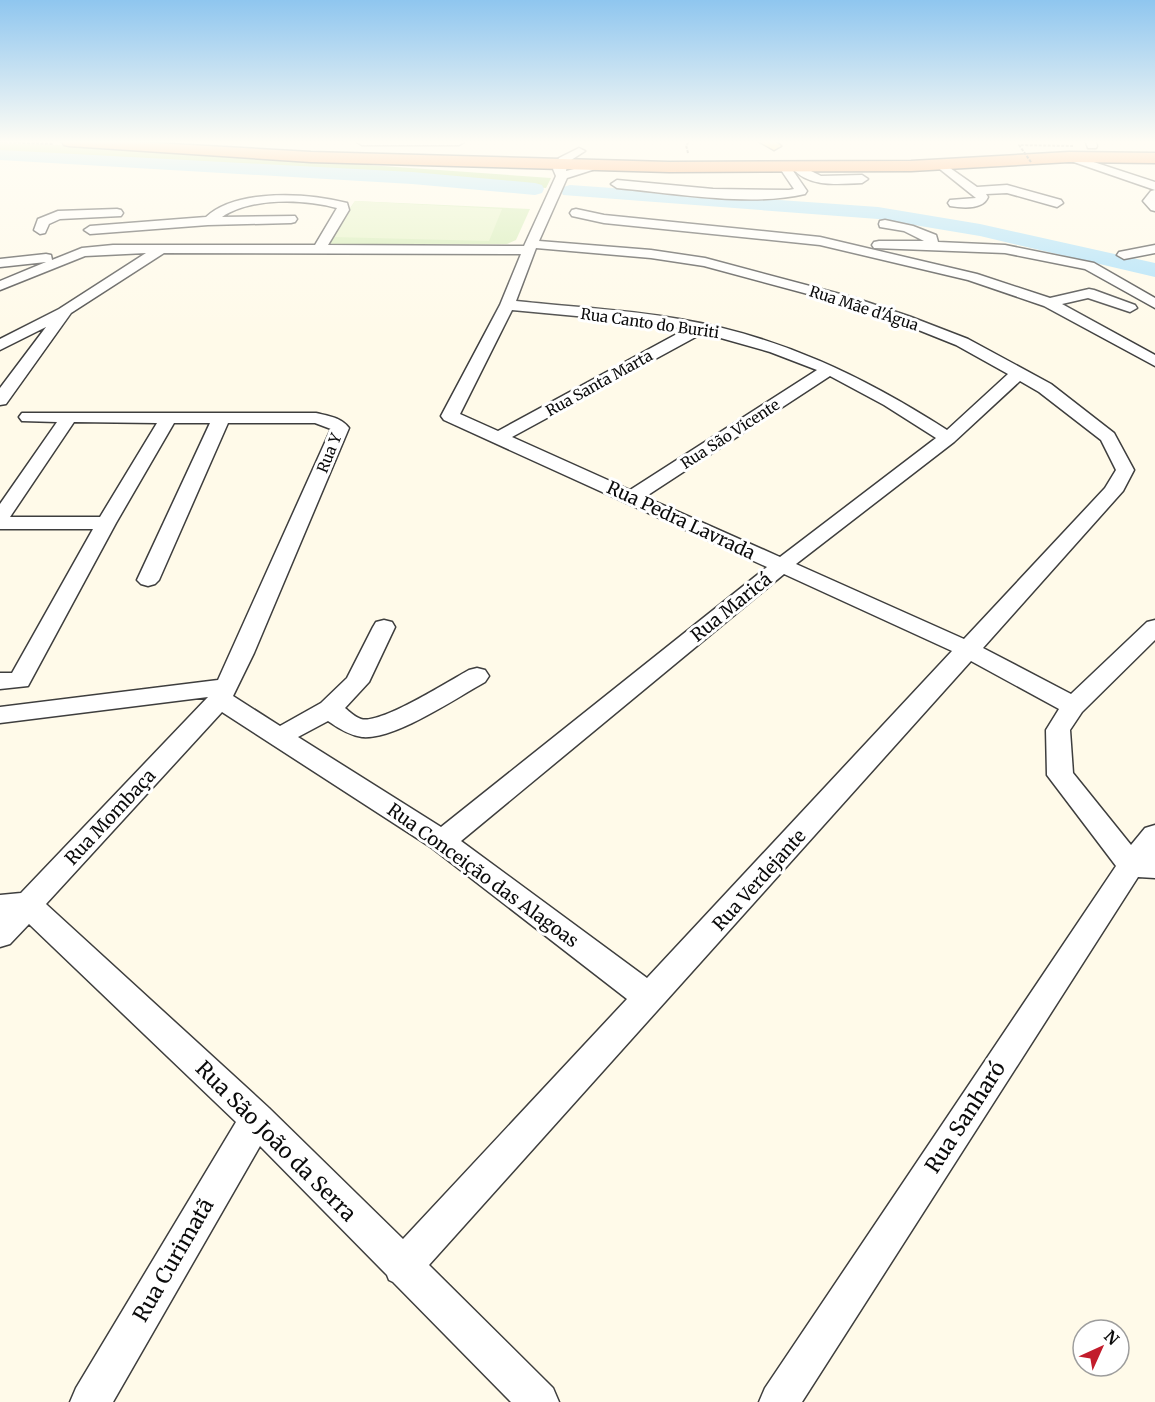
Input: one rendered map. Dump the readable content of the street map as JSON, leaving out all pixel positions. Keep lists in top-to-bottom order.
{
  "streets": {
    "street": [
      "Rua Mãe d'Água",
      "Rua Canto do Buriti",
      "Rua Santa Marta",
      "Rua São Vicente",
      "Rua Y",
      "Rua Pedra Lavrada",
      "Rua Maricá",
      "Rua Mombaça",
      "Rua Conceição das Alagoas",
      "Rua Verdejante",
      "Rua Sanharó",
      "Rua São João da Serra",
      "Rua Curimatã"
    ]
  },
  "crossings": [
    ["Rua Mãe d'Água", "Rua Maricá"],
    ["Rua Mãe d'Água", "Rua Verdejante"],
    ["Rua Canto do Buriti", "Rua Santa Marta"],
    ["Rua Canto do Buriti", "Rua São Vicente"],
    ["Rua Canto do Buriti", "Rua Pedra Lavrada"],
    ["Rua Canto do Buriti", "Rua Maricá"],
    ["Rua Santa Marta", "Rua Pedra Lavrada"],
    ["Rua São Vicente", "Rua Pedra Lavrada"],
    ["Rua Y", "Rua Mombaça"],
    ["Rua Y", "Rua Conceição das Alagoas"],
    ["Rua Pedra Lavrada", "Rua Maricá"],
    ["Rua Pedra Lavrada", "Rua Verdejante"],
    ["Rua Maricá", "Rua Conceição das Alagoas"],
    ["Rua Mombaça", "Rua Conceição das Alagoas"],
    ["Rua Mombaça", "Rua São João da Serra"],
    ["Rua Conceição das Alagoas", "Rua Verdejante"],
    ["Rua Verdejante", "Rua São João da Serra"],
    ["Rua São João da Serra", "Rua Curimatã"]
  ],
  "north": "top right"
}
